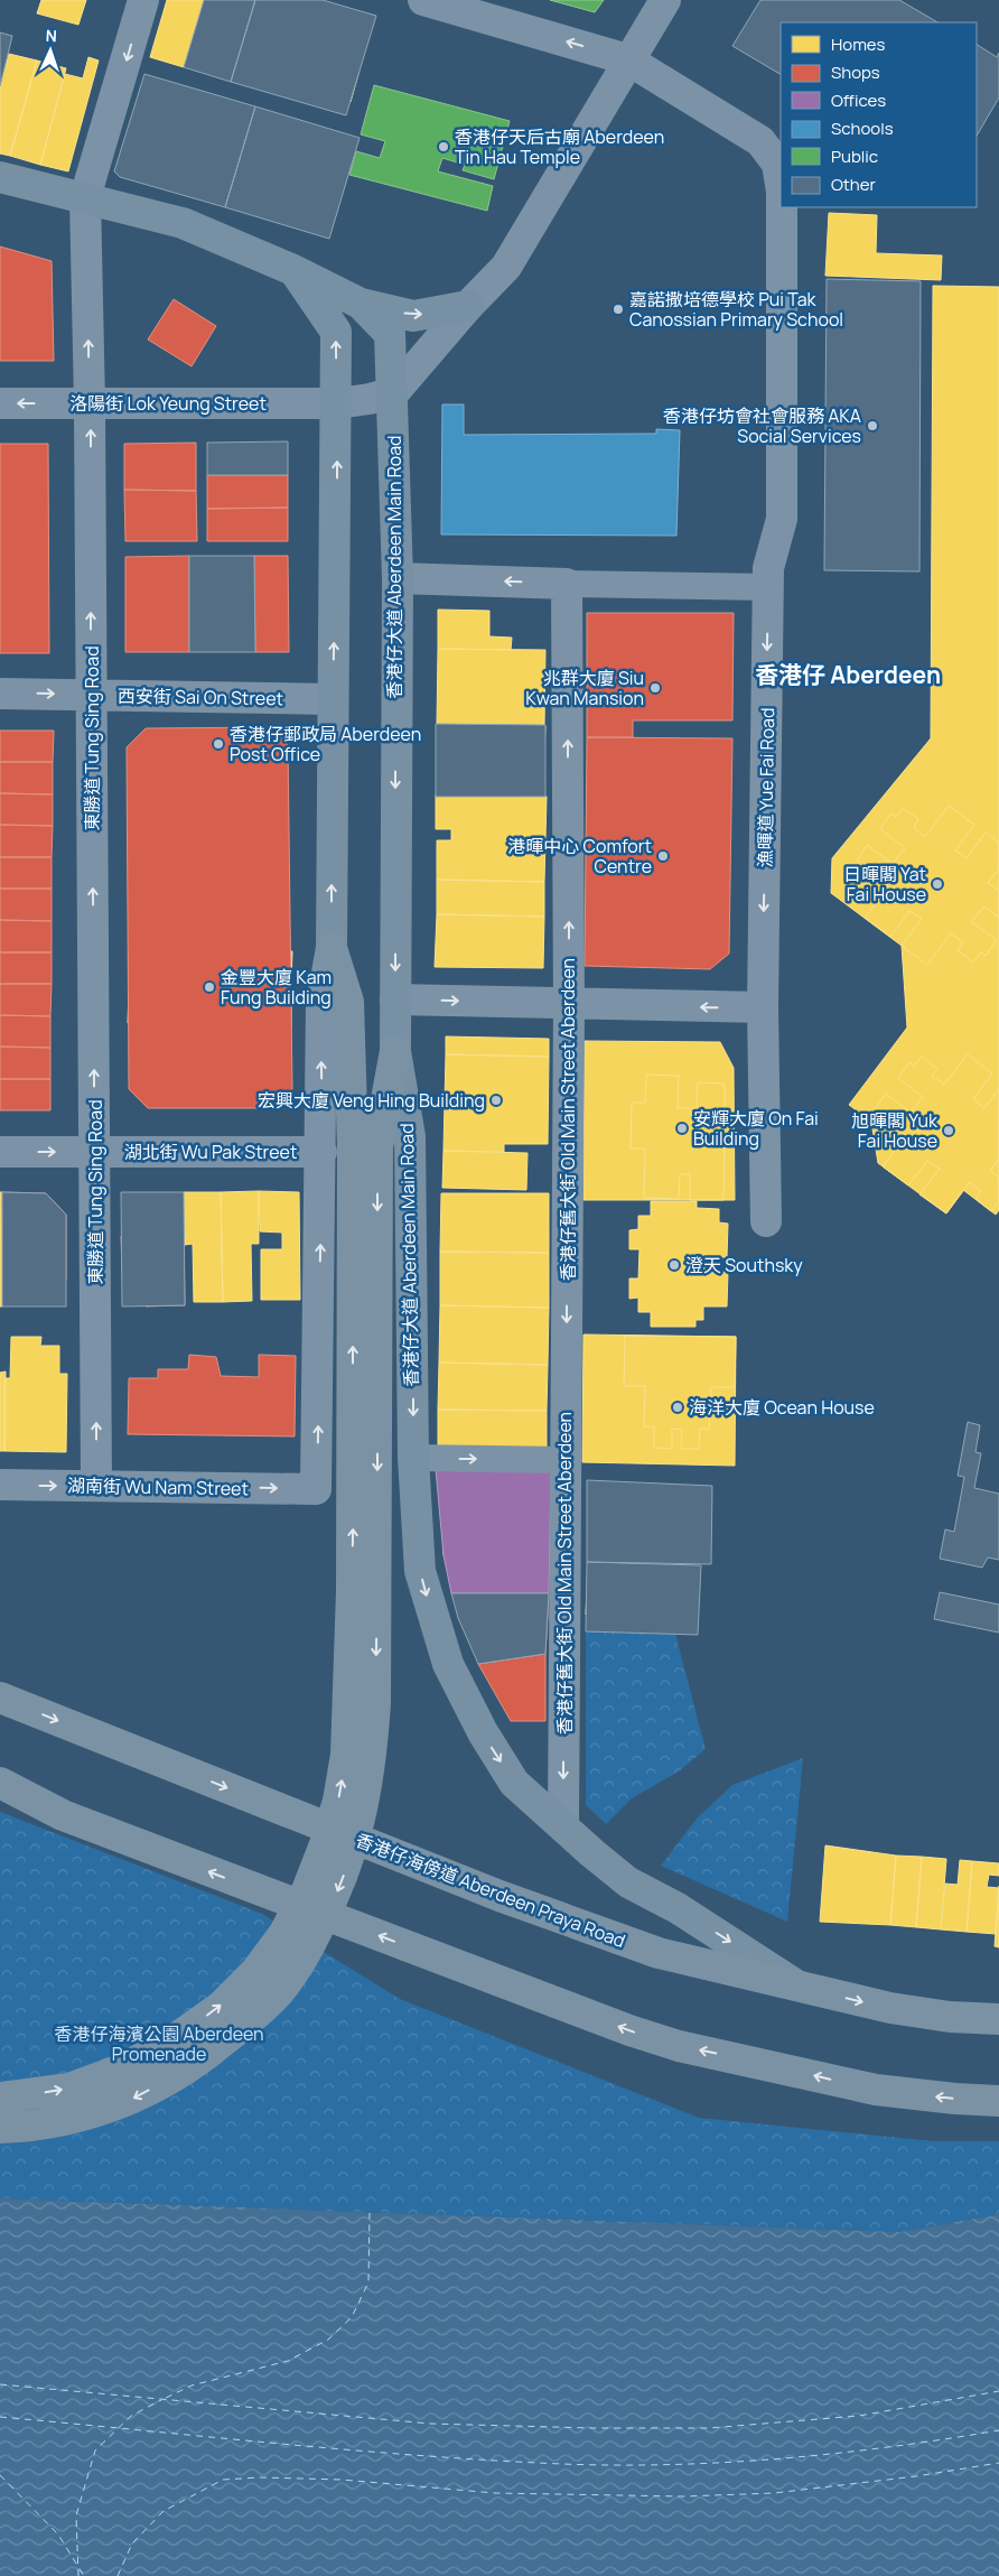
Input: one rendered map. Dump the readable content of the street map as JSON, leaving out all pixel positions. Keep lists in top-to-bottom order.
{
  "streets": {
    "main road": ["香港仔大道 Aberdeen Main Road", "香港仔海傍道 Aberdeen Praya Road"],
    "street": [
      "洛陽街 Lok Yeung Street",
      "西安街 Sai On Street",
      "東勝道 Tung Sing Road",
      "漁暉道 Yue Fai Road",
      "香港仔舊大街 Old Main Street Aberdeen",
      "湖北街 Wu Pak Street",
      "湖南街 Wu Nam Street"
    ]
  },
  "crossings": [
    ["洛陽街 Lok Yeung Street", "香港仔大道 Aberdeen Main Road"],
    ["洛陽街 Lok Yeung Street", "東勝道 Tung Sing Road"],
    ["香港仔大道 Aberdeen Main Road", "東勝道 Tung Sing Road"],
    ["香港仔大道 Aberdeen Main Road", "香港仔舊大街 Old Main Street Aberdeen"],
    ["香港仔大道 Aberdeen Main Road", "香港仔海傍道 Aberdeen Praya Road"],
    ["西安街 Sai On Street", "東勝道 Tung Sing Road"],
    ["東勝道 Tung Sing Road", "湖北街 Wu Pak Street"],
    ["東勝道 Tung Sing Road", "湖南街 Wu Nam Street"],
    ["湖北街 Wu Pak Street", "湖南街 Wu Nam Street"]
  ],
  "districts": ["香港仔 Aberdeen"],
  "parks": ["香港仔海濱公園 Aberdeen Promenade"],
  "places": [
    "香港仔天后古廟 Aberdeen Tin Hau Temple",
    "嘉諾撒培德學校 Pui Tak Canossian Primary School",
    "香港仔坊會社會服務 AKA Social Services",
    "兆群大廈 Siu Kwan Mansion",
    "香港仔郵政局 Aberdeen Post Office",
    "港暉中心 Comfort Centre",
    "日暉閣 Yat Fai House",
    "金豐大廈 Kam Fung Building",
    "宏興大廈 Veng Hing Building",
    "安輝大廈 On Fai Building",
    "旭暉閣 Yuk Fai House",
    "澄天 Southsky",
    "海洋大廈 Ocean House"
  ],
  "legend": [
    "Homes",
    "Shops",
    "Offices",
    "Schools",
    "Public",
    "Other"
  ],
  "north": "top"
}
